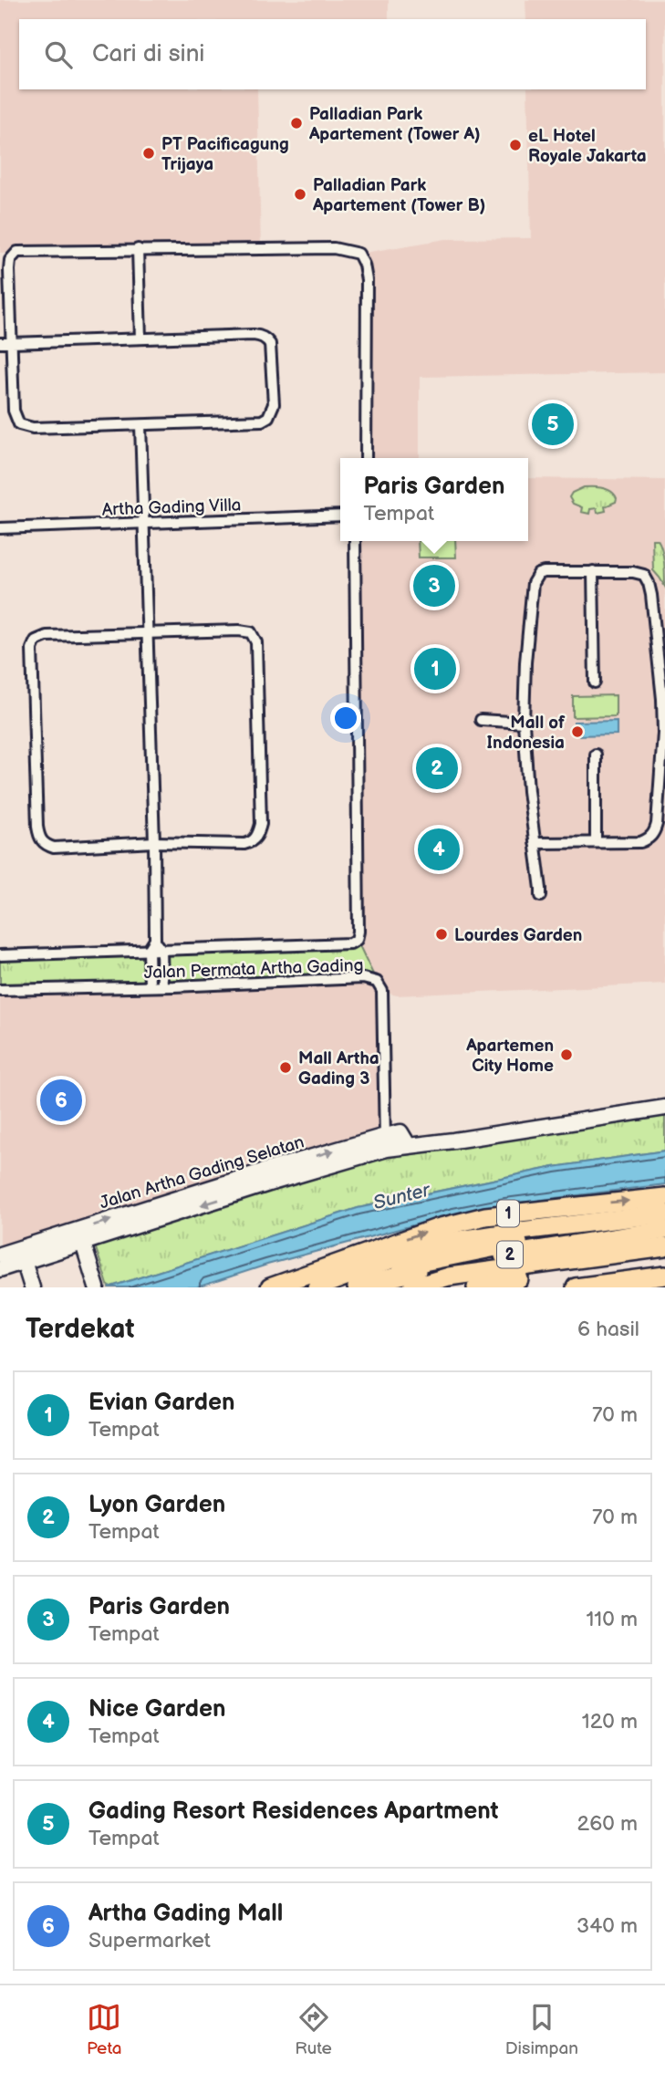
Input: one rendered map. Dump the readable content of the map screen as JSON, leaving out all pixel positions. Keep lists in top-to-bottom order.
{
  "streets": {
    "highway": ["1", "2"],
    "street": ["Artha Gading Villa", "Jalan Permata Artha Gading", "Jalan Artha Gading Selatan"]
  },
  "crossings": [
    ["Jalan Permata Artha Gading", "Jalan Artha Gading Selatan"]
  ],
  "water": ["Sunter"],
  "places": [
    "Palladian Park Apartement (Tower A)",
    "eL Hotel Royale Jakarta",
    "PT Pacificagung Trijaya",
    "Palladian Park Apartement (Tower B)",
    "Mall of Indonesia",
    "Lourdes Garden",
    "Apartemen City Home",
    "Mall Artha Gading 3"
  ],
  "page": {
    "search": "Cari di sini",
    "pins": [
      "5",
      "3",
      "1",
      "2",
      "4",
      "6"
    ],
    "popup": ["Paris Garden", "Tempat"],
    "heading": ["Terdekat", "6 hasil"],
    "list": [
      {
        "mark": "1",
        "name": "Evian Garden",
        "note": "Tempat",
        "value": "70 m"
      },
      {
        "mark": "2",
        "name": "Lyon Garden",
        "note": "Tempat",
        "value": "70 m"
      },
      {
        "mark": "3",
        "name": "Paris Garden",
        "note": "Tempat",
        "value": "110 m"
      },
      {
        "mark": "4",
        "name": "Nice Garden",
        "note": "Tempat",
        "value": "120 m"
      },
      {
        "mark": "5",
        "name": "Gading Resort Residences Apartment",
        "note": "Tempat",
        "value": "260 m"
      },
      {
        "mark": "6",
        "name": "Artha Gading Mall",
        "note": "Supermarket",
        "value": "340 m"
      }
    ],
    "nav": ["Peta", "Rute", "Disimpan"]
  }
}
